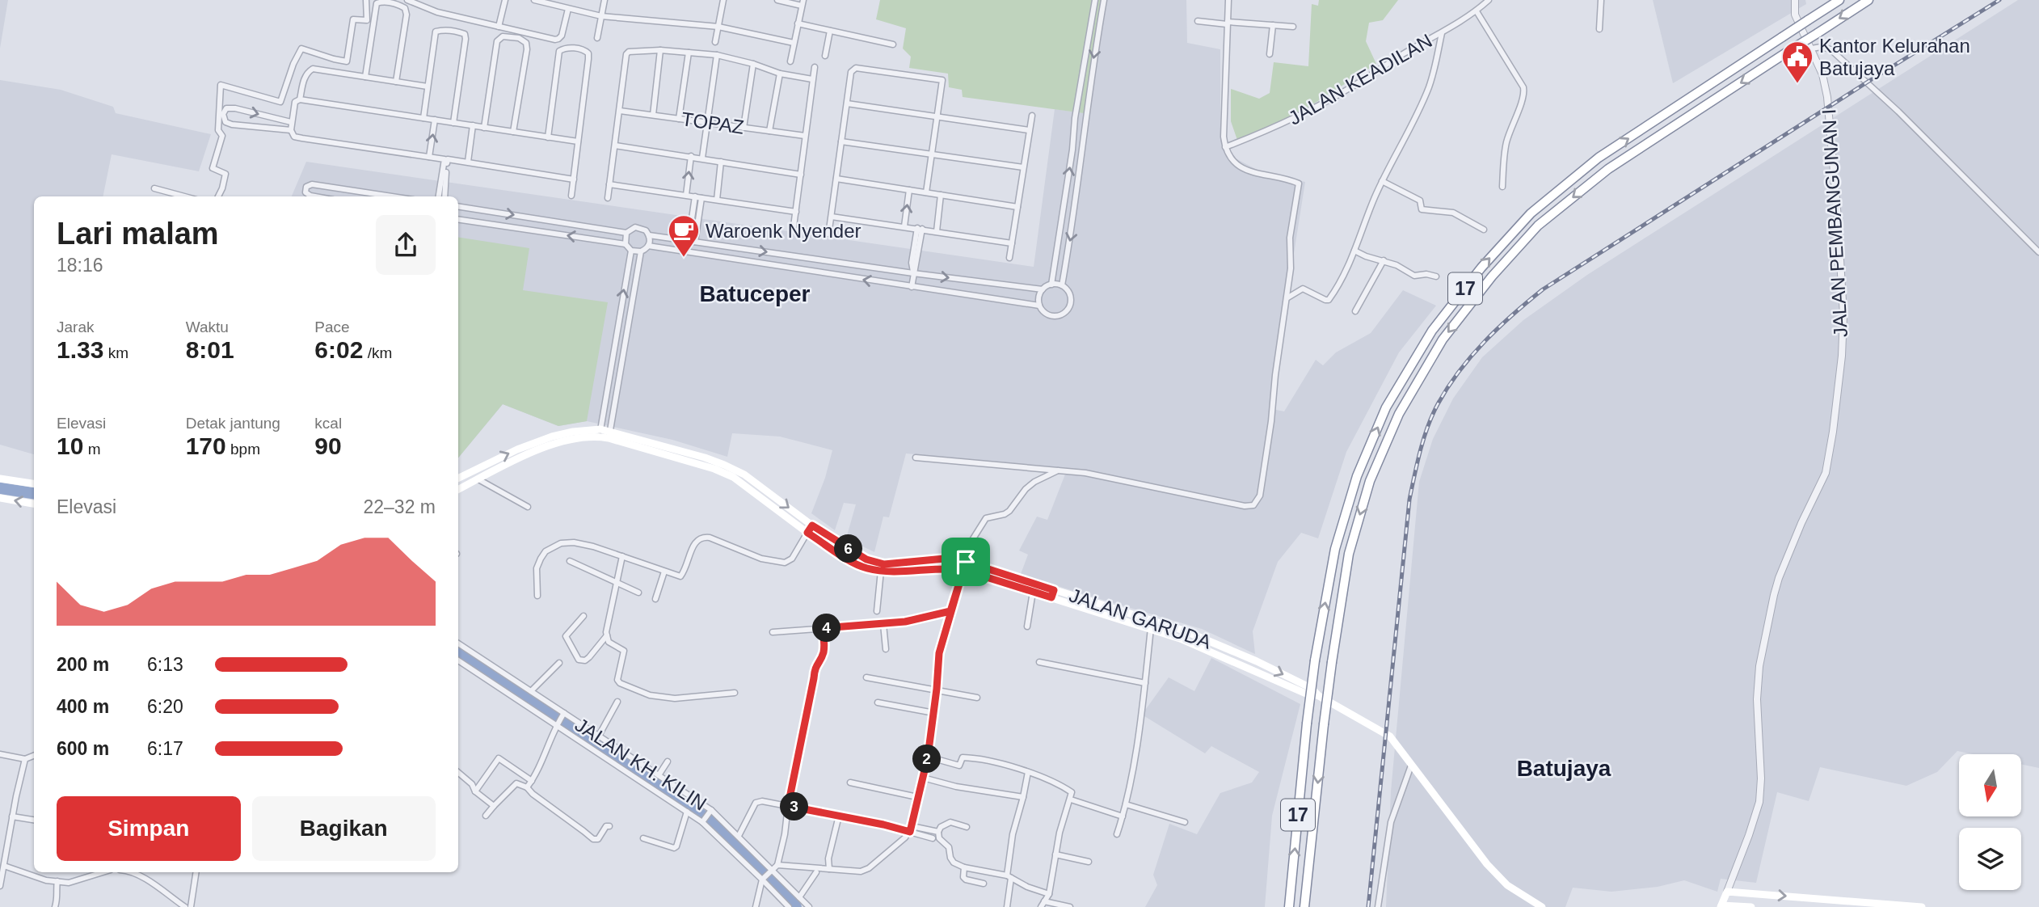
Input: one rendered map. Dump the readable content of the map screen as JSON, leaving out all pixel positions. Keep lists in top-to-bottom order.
{
  "streets": {
    "highway": ["17"],
    "main road": ["JALAN PEMBANGUNAN I", "JALAN GARUDA"],
    "street": ["JALAN KEADILAN", "TOPAZ", "JALAN KH. KILIN"]
  },
  "districts": ["Batuceper", "Batujaya"],
  "places": {
    "public building": ["Kantor Kelurahan Batujaya"],
    "cafe": ["Waroenk Nyender"]
  },
  "north": "bottom",
  "page": {
    "heading": ["Lari malam", "18:16"],
    "stats": [
      ["Jarak", "1.33 km"],
      ["Waktu", "8:01"],
      ["Pace", "6:02 /km"],
      ["Elevasi", "10 m"],
      ["Detak jantung", "170 bpm"],
      ["kcal", "90"]
    ],
    "chart": ["Elevasi", "22–32 m"],
    "pins": [
      "6",
      "4",
      "2",
      "3"
    ],
    "list": [
      {
        "name": "200 m",
        "note": "6:13"
      },
      {
        "name": "400 m",
        "note": "6:20"
      },
      {
        "name": "600 m",
        "note": "6:17"
      }
    ],
    "buttons": ["Simpan", "Bagikan"]
  }
}
